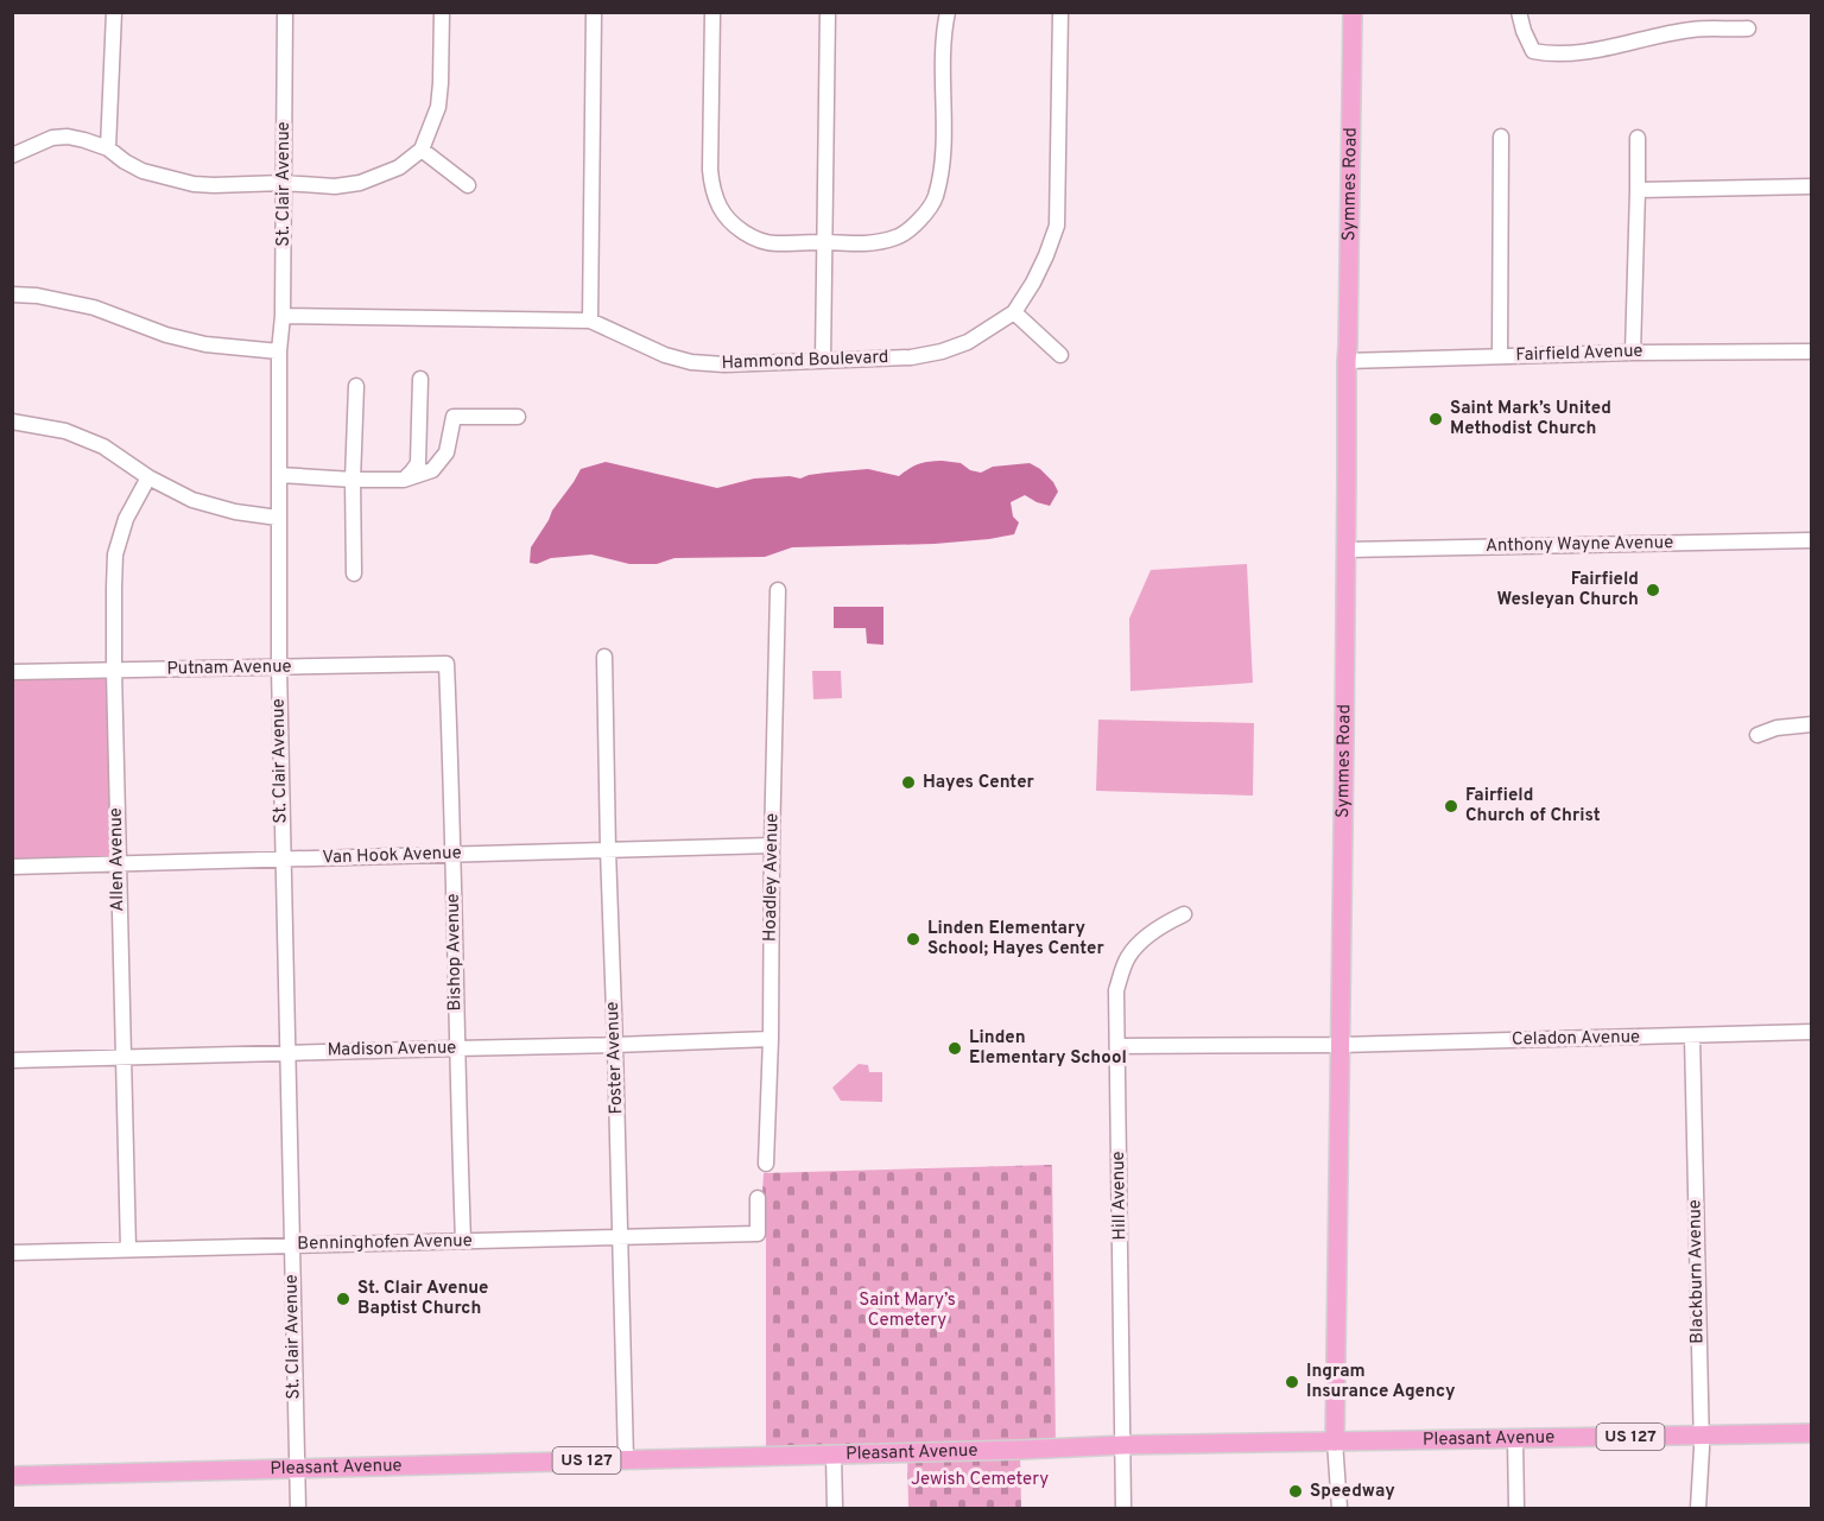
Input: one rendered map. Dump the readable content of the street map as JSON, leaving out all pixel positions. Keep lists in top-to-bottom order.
{
  "streets": {
    "main road": ["Symmes Road", "US 127", "Pleasant Avenue"],
    "street": [
      "St. Clair Avenue",
      "Fairfield Avenue",
      "Hammond Boulevard",
      "Anthony Wayne Avenue",
      "Putnam Avenue",
      "Van Hook Avenue",
      "Allen Avenue",
      "Hoadley Avenue",
      "Bishop Avenue",
      "Celadon Avenue",
      "Madison Avenue",
      "Foster Avenue",
      "Hill Avenue",
      "Benninghofen Avenue",
      "Blackburn Avenue"
    ]
  },
  "crossings": [
    ["St. Clair Avenue", "Hammond Boulevard"],
    ["St. Clair Avenue", "Putnam Avenue"],
    ["St. Clair Avenue", "Van Hook Avenue"],
    ["St. Clair Avenue", "Madison Avenue"],
    ["St. Clair Avenue", "Benninghofen Avenue"],
    ["St. Clair Avenue", "Pleasant Avenue"],
    ["Symmes Road", "Fairfield Avenue"],
    ["Symmes Road", "Anthony Wayne Avenue"],
    ["Symmes Road", "Celadon Avenue"],
    ["Symmes Road", "Pleasant Avenue"],
    ["Putnam Avenue", "Allen Avenue"],
    ["Putnam Avenue", "Bishop Avenue"],
    ["Van Hook Avenue", "Allen Avenue"],
    ["Van Hook Avenue", "Hoadley Avenue"],
    ["Van Hook Avenue", "Bishop Avenue"],
    ["Van Hook Avenue", "Foster Avenue"],
    ["Allen Avenue", "Madison Avenue"],
    ["Allen Avenue", "Benninghofen Avenue"],
    ["Hoadley Avenue", "Madison Avenue"],
    ["Bishop Avenue", "Madison Avenue"],
    ["Bishop Avenue", "Benninghofen Avenue"],
    ["Celadon Avenue", "Blackburn Avenue"],
    ["Madison Avenue", "Foster Avenue"],
    ["Foster Avenue", "Benninghofen Avenue"],
    ["Foster Avenue", "Pleasant Avenue"],
    ["Hill Avenue", "Pleasant Avenue"],
    ["Blackburn Avenue", "Pleasant Avenue"]
  ],
  "parks": ["Saint Mary’s Cemetery", "Jewish Cemetery"],
  "places": [
    "Saint Mark’s United Methodist Church",
    "Fairfield Wesleyan Church",
    "Hayes Center",
    "Fairfield Church of Christ",
    "Linden Elementary School; Hayes Center",
    "Linden Elementary School",
    "St. Clair Avenue Baptist Church",
    "Ingram Insurance Agency",
    "Speedway"
  ]
}
